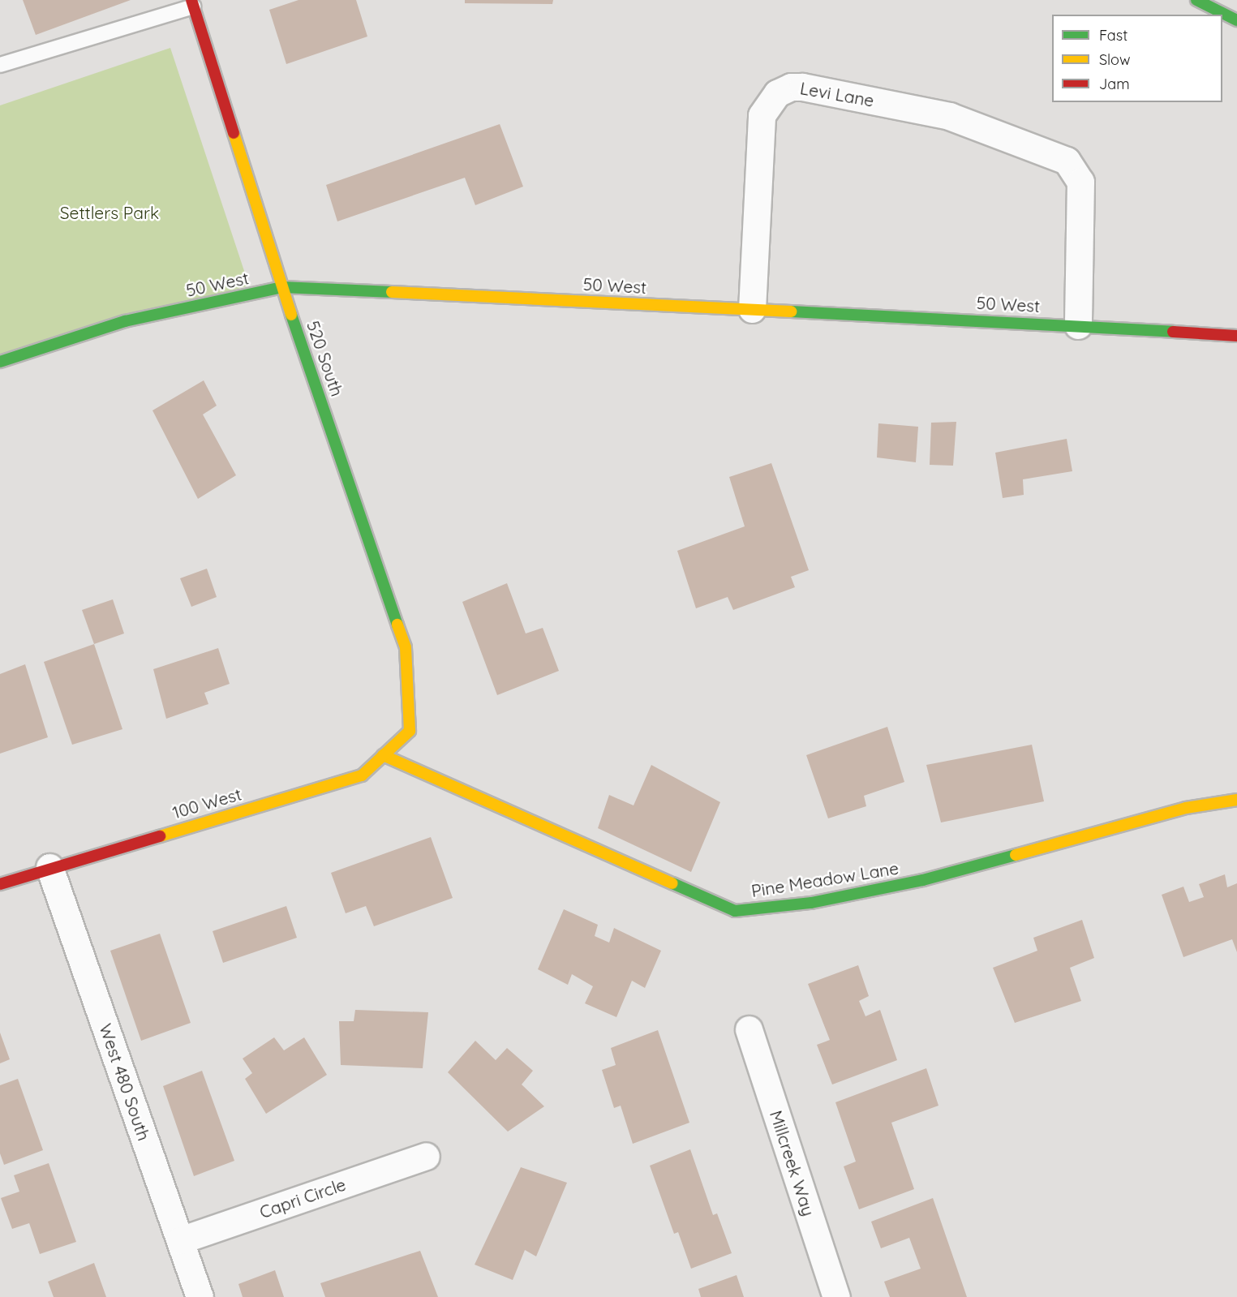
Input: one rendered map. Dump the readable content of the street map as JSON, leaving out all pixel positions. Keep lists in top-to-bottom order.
{
  "streets": {
    "main road": [
      "50 West",
      "520 South",
      "100 West",
      "Pine Meadow Lane"
    ],
    "street": [
      "Levi Lane",
      "West 480 South",
      "Millcreek Way",
      "Capri Circle"
    ]
  },
  "crossings": [
    ["Levi Lane", "50 West"],
    ["50 West", "520 South"],
    ["520 South", "100 West"],
    ["100 West", "Pine Meadow Lane"],
    ["100 West", "West 480 South"],
    ["West 480 South", "Capri Circle"]
  ],
  "parks": ["Settlers Park"],
  "legend": ["Fast", "Slow", "Jam"]
}
